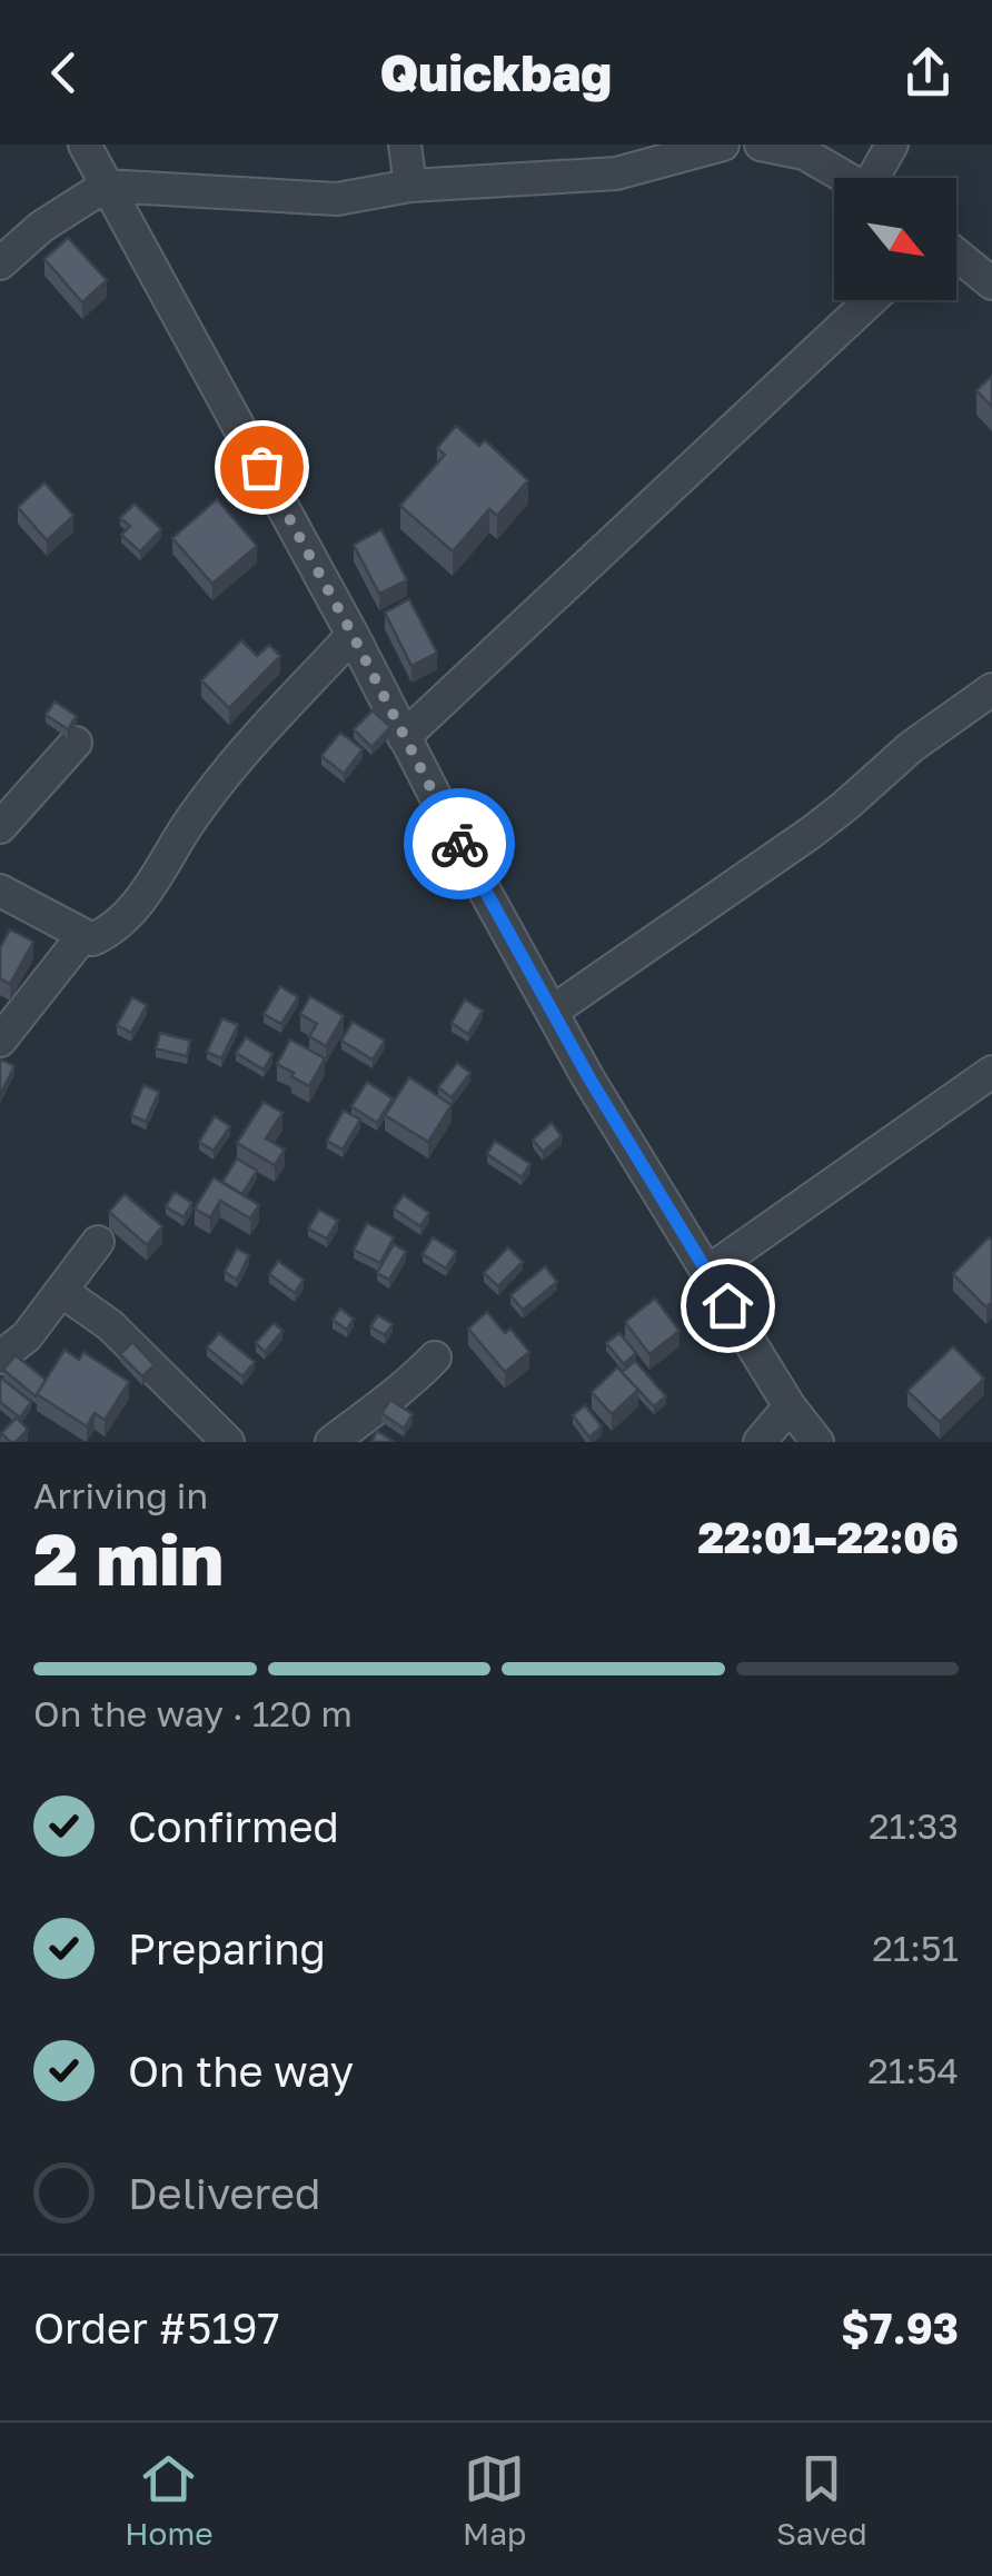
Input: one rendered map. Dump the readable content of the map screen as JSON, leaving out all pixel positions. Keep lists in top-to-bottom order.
{
  "north": "bottom right",
  "page": {
    "header": "Quickbag",
    "heading": ["2 min", "Arriving in", "22:01–22:06"],
    "panel": ["Order #5197", "$7.93"],
    "bar": "On the way · 120 m",
    "list": [
      ["Confirmed", "21:33"],
      ["Preparing", "21:51"],
      ["On the way", "21:54"],
      "Delivered"
    ],
    "tabs": ["Home", "Map", "Saved"]
  }
}
